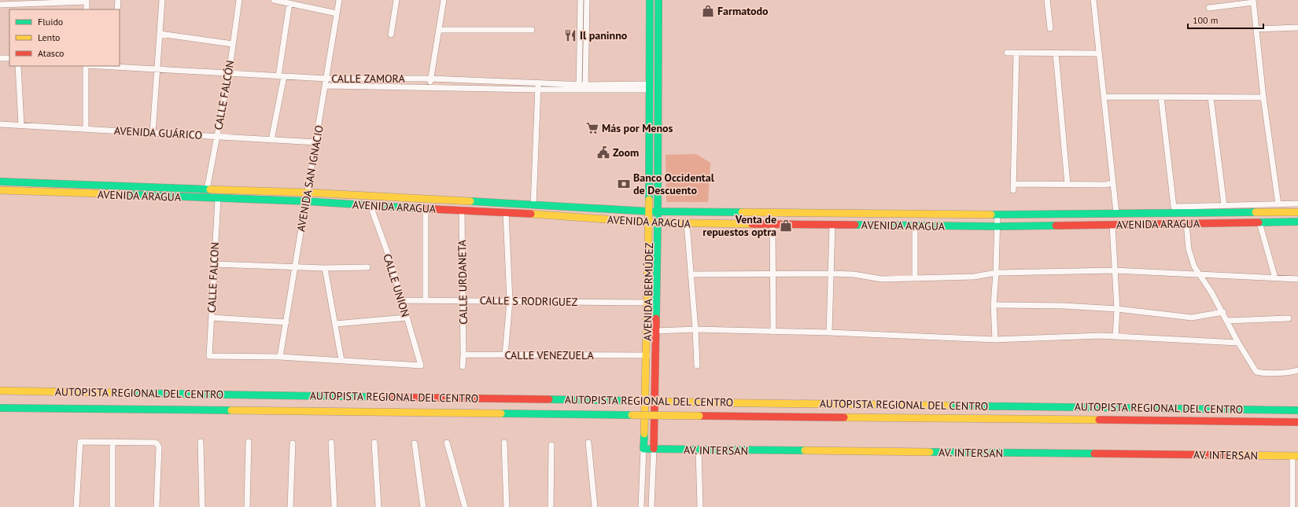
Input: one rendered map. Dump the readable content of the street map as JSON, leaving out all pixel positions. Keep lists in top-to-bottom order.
{
  "streets": {
    "main road": [
      "AVENIDA ARAGUA",
      "AVENIDA BERMÚDEZ",
      "AUTOPISTA REGIONAL DEL CENTRO",
      "AV. INTERSAN"
    ],
    "street": [
      "CALLE ZAMORA",
      "CALLE FALCÓN",
      "AVENIDA GUÁRICO",
      "AVENIDA SAN IGNACIO",
      "CALLE FALCON",
      "CALLE URDANETA",
      "CALLE UNION",
      "CALLE S RODRIGUEZ",
      "CALLE VENEZUELA"
    ]
  },
  "crossings": [
    ["CALLE ZAMORA", "CALLE FALCÓN"],
    ["CALLE ZAMORA", "AVENIDA SAN IGNACIO"],
    ["CALLE ZAMORA", "AVENIDA BERMÚDEZ"],
    ["CALLE FALCÓN", "AVENIDA GUÁRICO"],
    ["CALLE FALCÓN", "AVENIDA ARAGUA"],
    ["AVENIDA GUÁRICO", "AVENIDA SAN IGNACIO"],
    ["AVENIDA SAN IGNACIO", "AVENIDA ARAGUA"],
    ["AVENIDA SAN IGNACIO", "CALLE FALCON"],
    ["AVENIDA ARAGUA", "CALLE FALCON"],
    ["AVENIDA ARAGUA", "CALLE URDANETA"],
    ["AVENIDA ARAGUA", "CALLE UNION"],
    ["AVENIDA ARAGUA", "AVENIDA BERMÚDEZ"],
    ["CALLE URDANETA", "CALLE S RODRIGUEZ"],
    ["CALLE URDANETA", "CALLE VENEZUELA"],
    ["CALLE UNION", "CALLE S RODRIGUEZ"],
    ["AVENIDA BERMÚDEZ", "CALLE S RODRIGUEZ"],
    ["AVENIDA BERMÚDEZ", "CALLE VENEZUELA"],
    ["AVENIDA BERMÚDEZ", "AV. INTERSAN"]
  ],
  "places": {
    "shop": ["Farmatodo", "Venta de repuestos optra"],
    "restaurant": ["Il paninno"],
    "supermarket": ["Más por Menos"],
    "public building": ["Zoom"],
    "bank": ["Banco Occidental de Descuento"]
  },
  "legend": ["Fluido", "Lento", "Atasco"],
  "scale_bar": "100 m"
}
